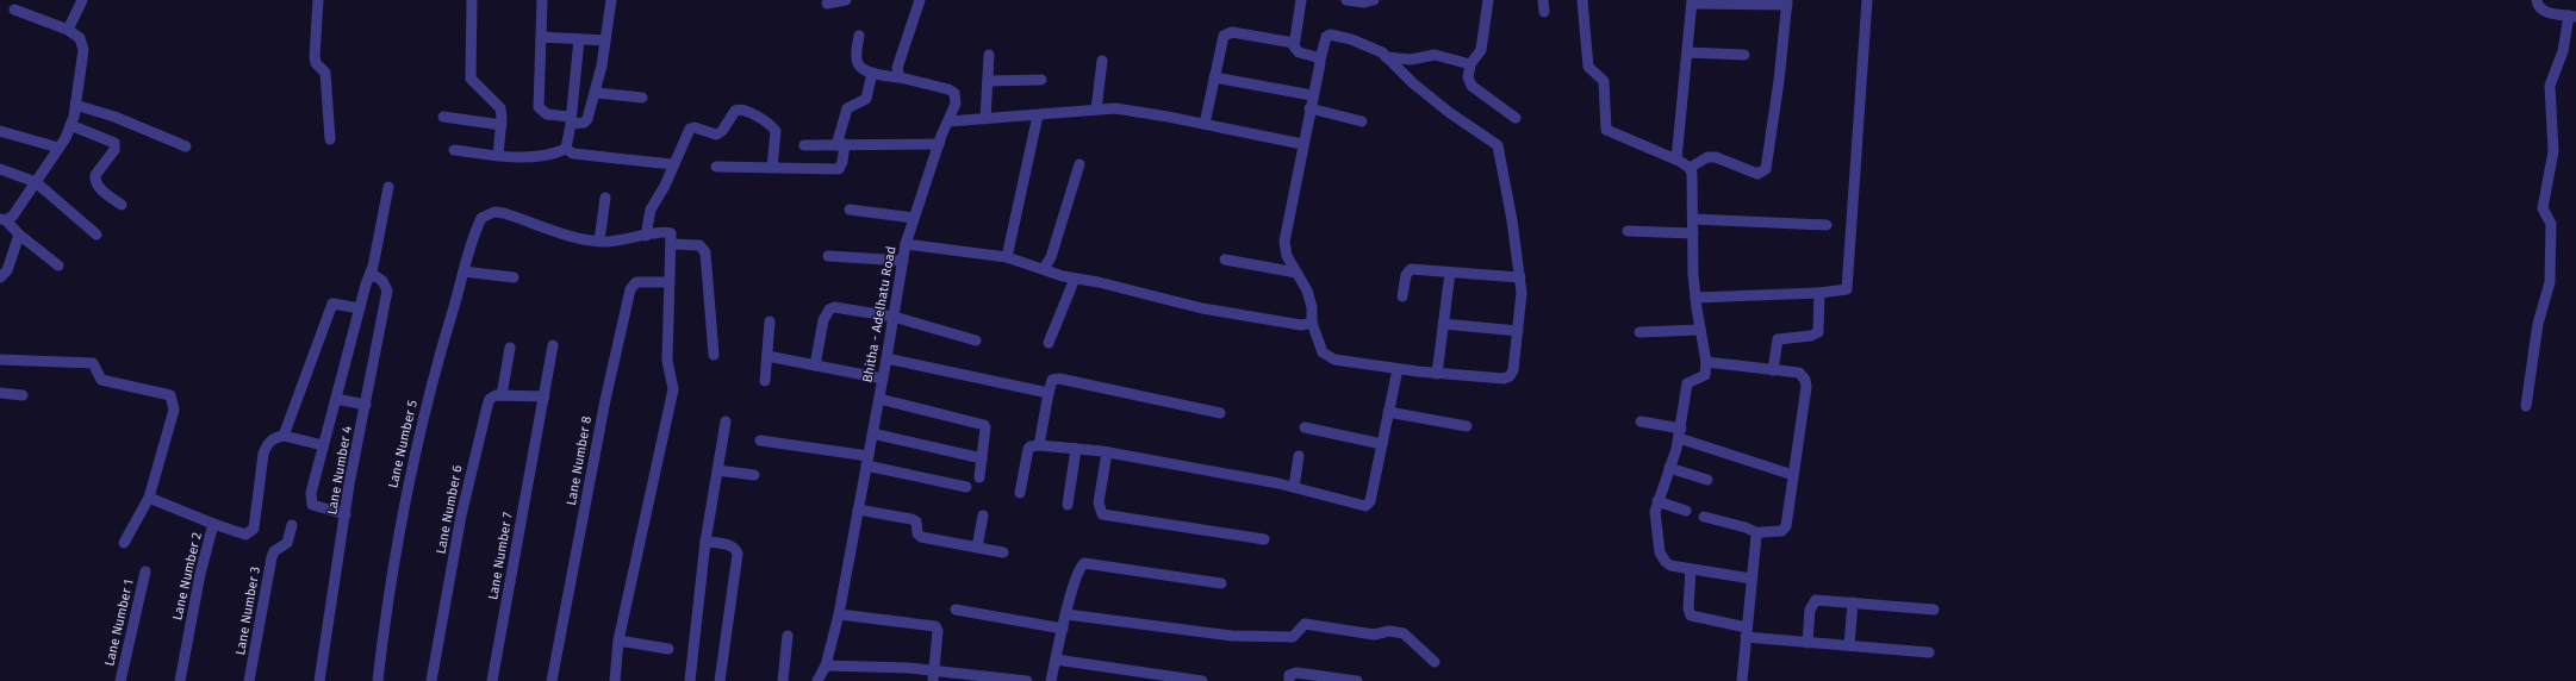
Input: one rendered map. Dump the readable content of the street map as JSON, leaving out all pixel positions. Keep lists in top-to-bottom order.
{
  "streets": {
    "street": [
      "Bhitha - Adelhatu Road",
      "Lane Number 5",
      "Lane Number 8",
      "Lane Number 4",
      "Lane Number 6",
      "Lane Number 7",
      "Lane Number 2",
      "Lane Number 3",
      "Lane Number 1"
    ]
  }
}
